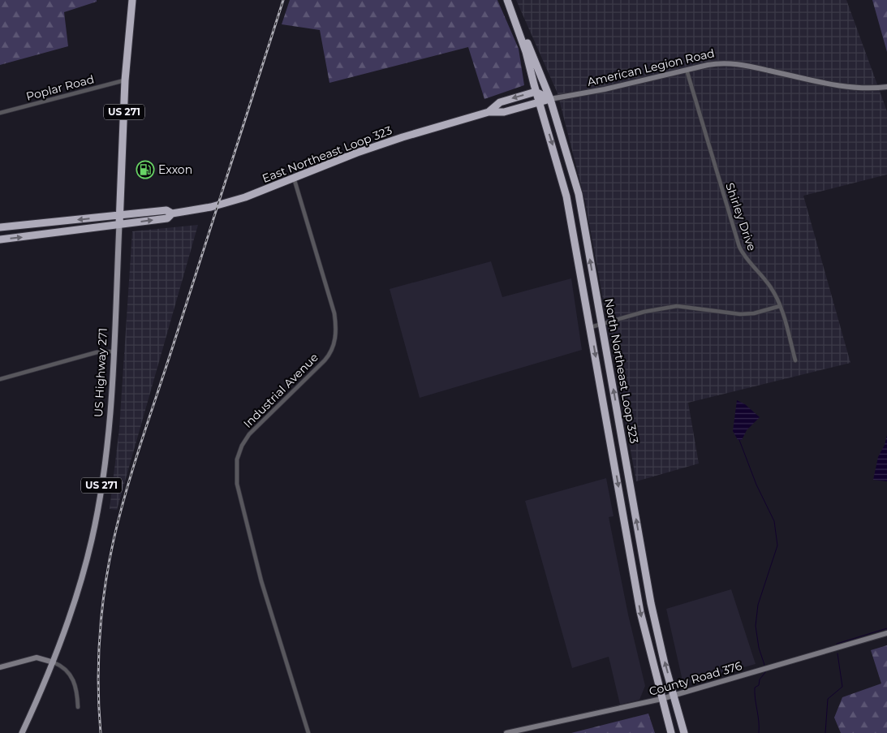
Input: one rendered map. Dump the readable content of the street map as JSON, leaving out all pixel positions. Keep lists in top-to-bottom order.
{
  "streets": {
    "highway": [
      "American Legion Road",
      "US 271",
      "East Northeast Loop 323",
      "North Northeast Loop 323",
      "US Highway 271"
    ],
    "street": [
      "Poplar Road",
      "Shirley Drive",
      "Industrial Avenue",
      "County Road 376"
    ]
  },
  "crossings": [
    ["American Legion Road", "East Northeast Loop 323"],
    ["American Legion Road", "Shirley Drive"],
    ["American Legion Road", "North Northeast Loop 323"],
    ["Poplar Road", "US Highway 271"],
    ["East Northeast Loop 323", "North Northeast Loop 323"],
    ["East Northeast Loop 323", "US Highway 271"],
    ["East Northeast Loop 323", "Industrial Avenue"],
    ["North Northeast Loop 323", "County Road 376"]
  ],
  "places": {
    "fuel station": ["Exxon"]
  }
}
